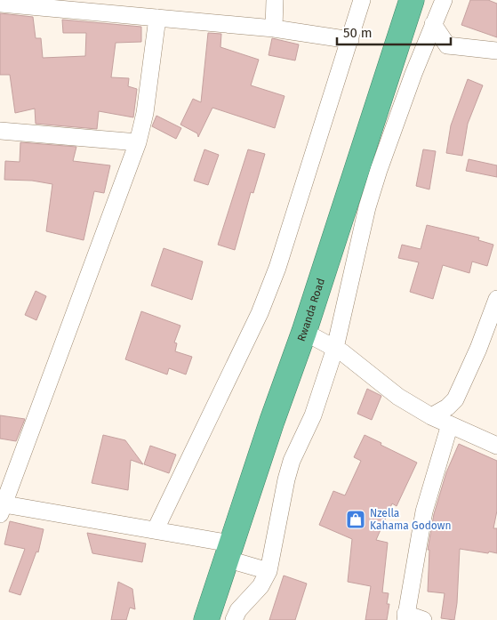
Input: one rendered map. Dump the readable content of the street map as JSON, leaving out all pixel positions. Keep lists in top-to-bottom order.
{
  "streets": {
    "highway": ["Rwanda Road"]
  },
  "places": {
    "shop": ["Nzella Kahama Godown"]
  },
  "scale_bar": "50 m"
}
